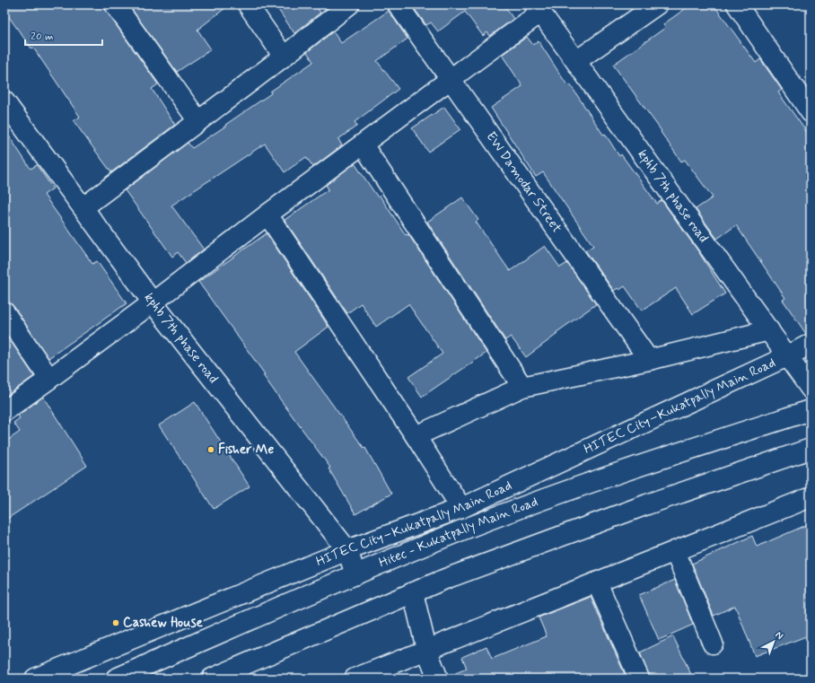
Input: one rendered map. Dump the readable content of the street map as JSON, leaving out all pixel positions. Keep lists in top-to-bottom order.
{
  "streets": {
    "street": [
      "EW Damodar Street",
      "kphb 7th phase road",
      "HITEC City–Kukatpally Main Road",
      "Hitec - Kukatpally Main Road"
    ]
  },
  "crossings": [
    ["kphb 7th phase road", "HITEC City–Kukatpally Main Road"],
    ["kphb 7th phase road", "Hitec - Kukatpally Main Road"]
  ],
  "places": ["Fisher Me", "Cashew House"],
  "scale_bar": "20 m",
  "north": "top right"
}
